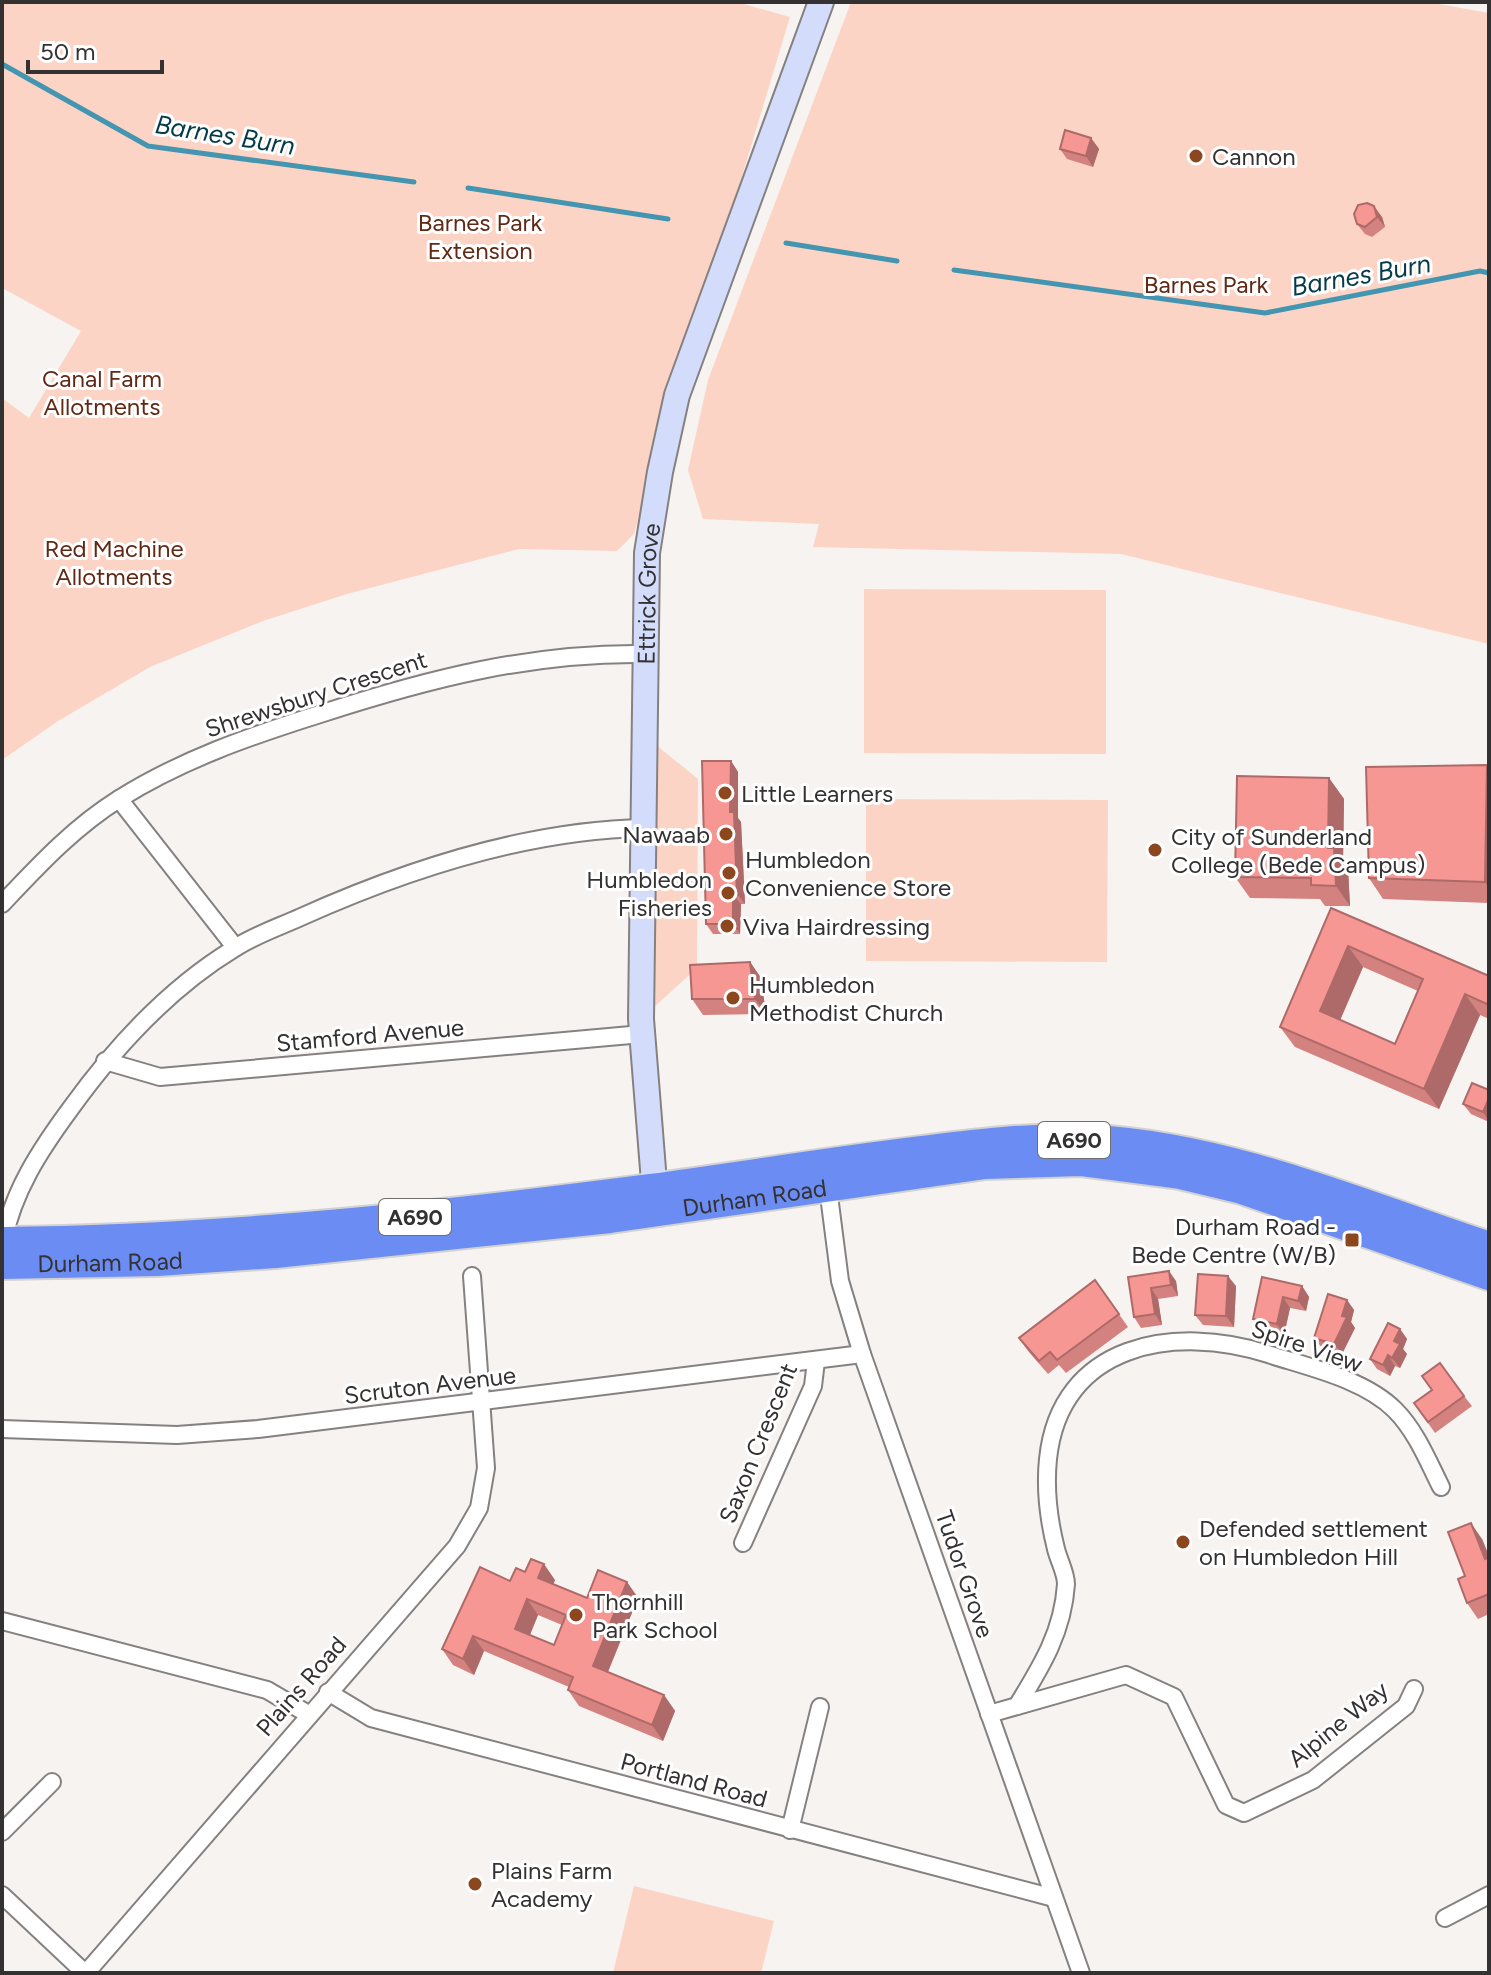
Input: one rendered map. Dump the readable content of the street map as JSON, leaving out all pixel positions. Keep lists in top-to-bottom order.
{
  "streets": {
    "highway": ["A690", "Durham Road"],
    "street": [
      "Ettrick Grove",
      "Shrewsbury Crescent",
      "Stamford Avenue",
      "Spire View",
      "Scruton Avenue",
      "Saxon Crescent",
      "Tudor Grove",
      "Plains Road",
      "Alpine Way",
      "Portland Road"
    ]
  },
  "crossings": [
    ["Ettrick Grove", "Shrewsbury Crescent"],
    ["Ettrick Grove", "Stamford Avenue"],
    ["Ettrick Grove", "Durham Road"],
    ["Durham Road", "Tudor Grove"],
    ["Spire View", "Alpine Way"],
    ["Scruton Avenue", "Saxon Crescent"],
    ["Scruton Avenue", "Tudor Grove"],
    ["Scruton Avenue", "Plains Road"],
    ["Tudor Grove", "Alpine Way"],
    ["Tudor Grove", "Portland Road"],
    ["Plains Road", "Portland Road"]
  ],
  "water": ["Barnes Burn"],
  "parks": [
    "Barnes Park Extension",
    "Barnes Park",
    "Canal Farm Allotments",
    "Red Machine Allotments"
  ],
  "places": {
    "other": [
      "Cannon",
      "Little Learners",
      "Nawaab",
      "City of Sunderland College (Bede Campus)",
      "Humbledon Convenience Store",
      "Humbledon Fisheries",
      "Viva Hairdressing",
      "Humbledon Methodist Church",
      "Defended settlement on Humbledon Hill",
      "Thornhill Park School",
      "Plains Farm Academy"
    ],
    "transit": ["Durham Road - Bede Centre (W/B)"]
  },
  "scale_bar": "50 m"
}
